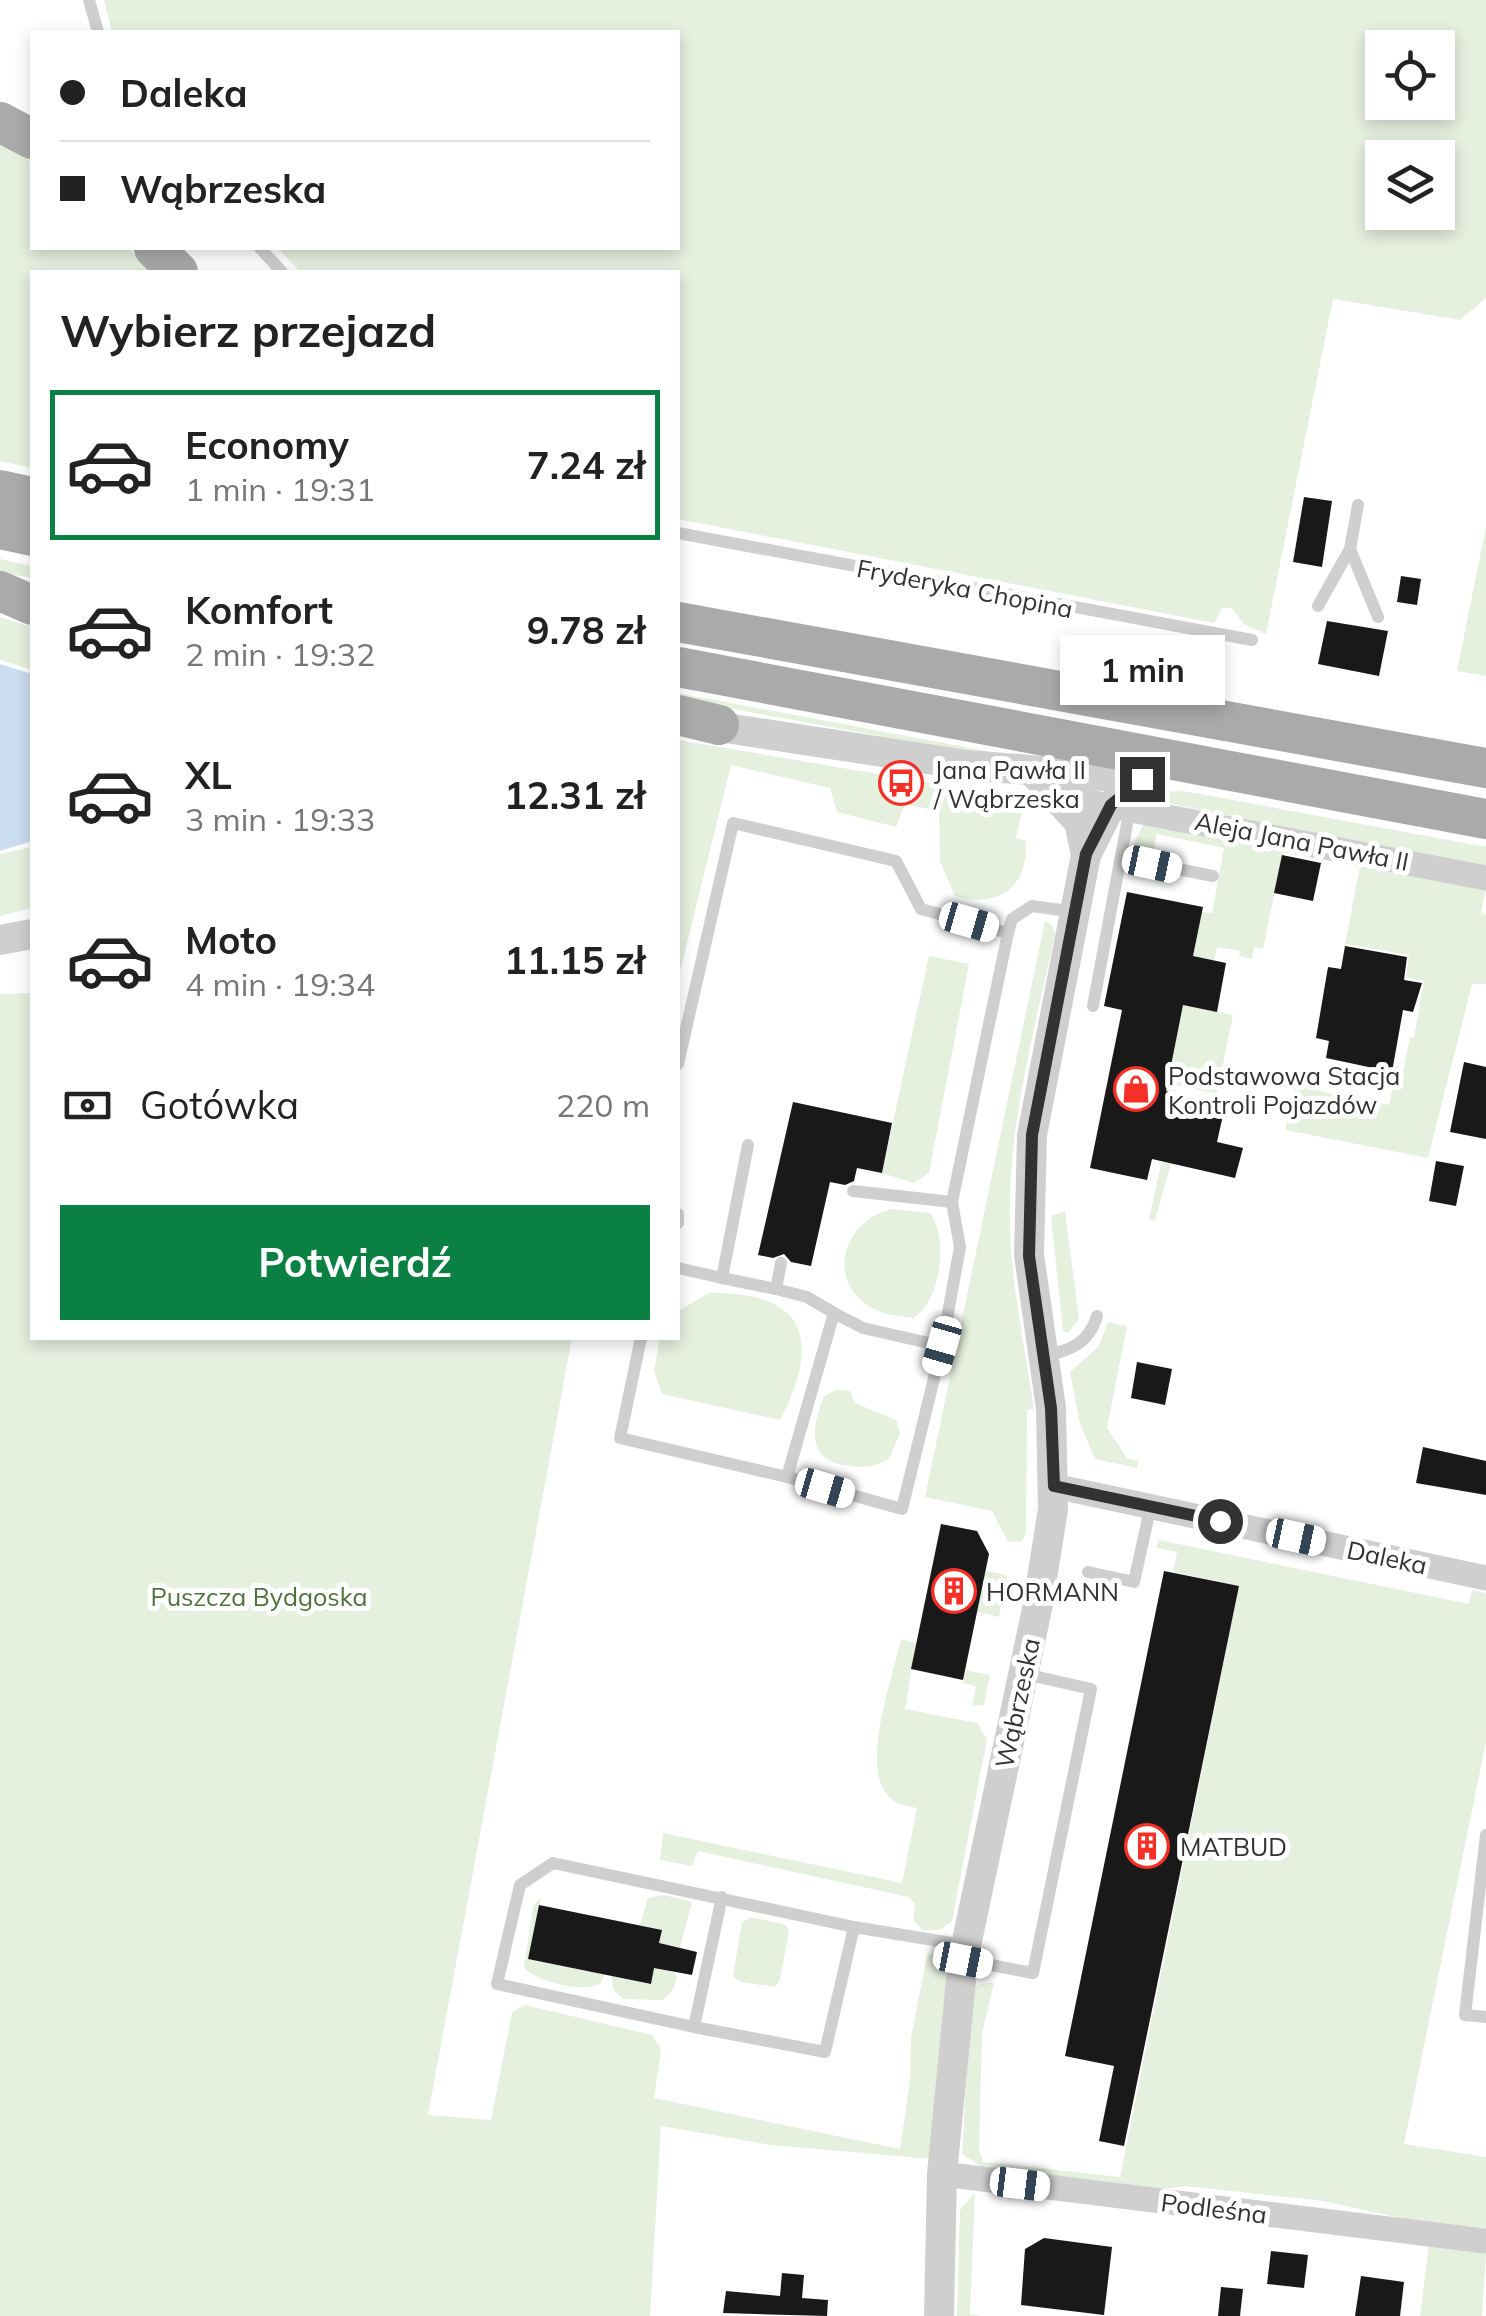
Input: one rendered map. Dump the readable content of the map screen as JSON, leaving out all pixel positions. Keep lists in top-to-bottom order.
{
  "streets": {
    "street": [
      "Aleja Jana Pawła II",
      "Daleka",
      "Wąbrzeska",
      "Podleśna"
    ],
    "lane": ["Fryderyka Chopina"]
  },
  "crossings": [
    ["Aleja Jana Pawła II", "Wąbrzeska"],
    ["Daleka", "Wąbrzeska"],
    ["Wąbrzeska", "Podleśna"]
  ],
  "parks": ["Puszcza Bydgoska"],
  "places": {
    "bus stop": ["Jana Pawła II / Wąbrzeska"],
    "shop": ["Podstawowa Stacja Kontroli Pojazdów"],
    "building": ["HORMANN", "MATBUD"]
  },
  "page": {
    "banner": ["Daleka", "Wąbrzeska"],
    "heading": "Wybierz przejazd",
    "list": [
      {
        "name": "Economy",
        "note": "1 min · 19:31",
        "value": "7.24 zł"
      },
      {
        "name": "Komfort",
        "note": "2 min · 19:32",
        "value": "9.78 zł"
      },
      {
        "name": "XL",
        "note": "3 min · 19:33",
        "value": "12.31 zł"
      },
      {
        "name": "Moto",
        "note": "4 min · 19:34",
        "value": "11.15 zł"
      }
    ],
    "bubble": "1 min",
    "pay": ["Gotówka", "220 m"],
    "buttons": "Potwierdź"
  }
}
